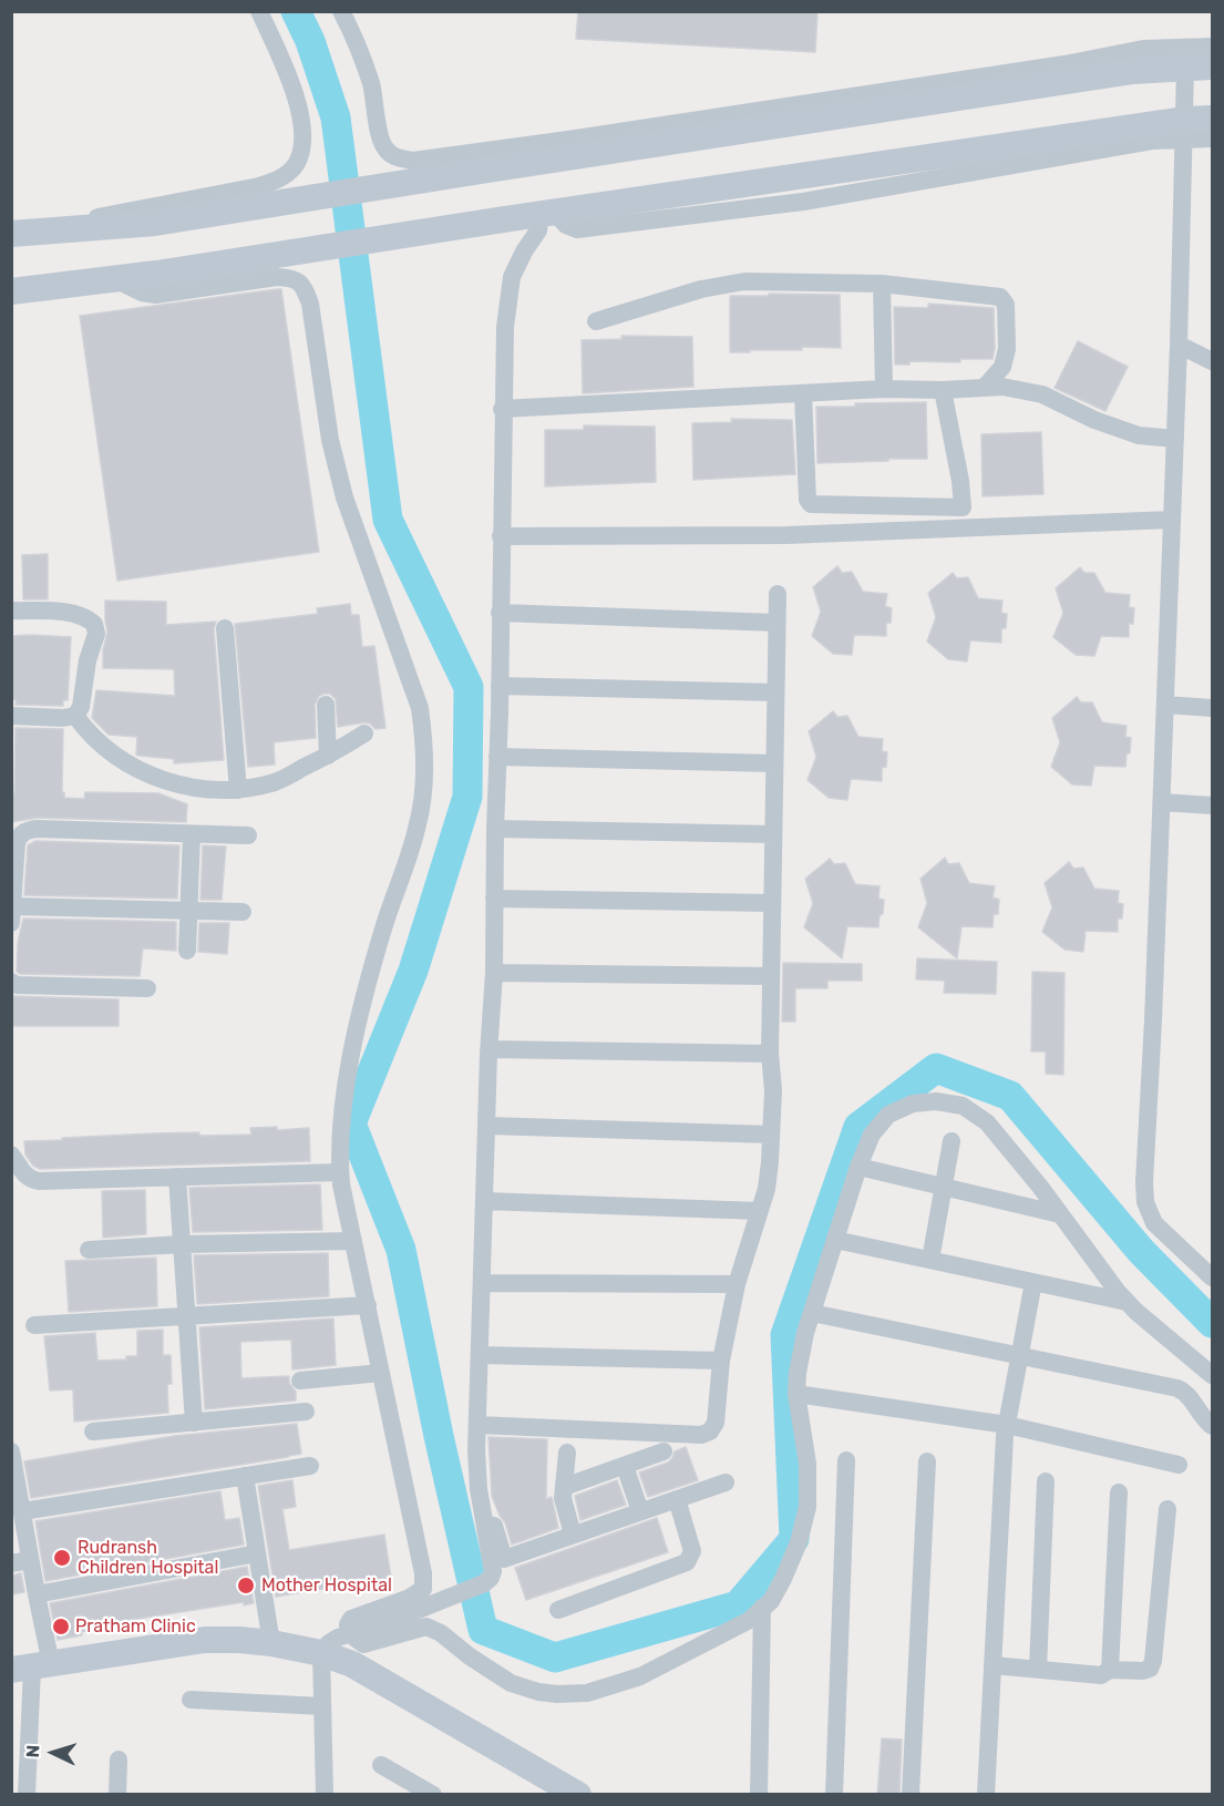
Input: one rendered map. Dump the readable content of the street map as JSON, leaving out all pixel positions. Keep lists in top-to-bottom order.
{
  "places": ["Rudransh Children Hospital", "Mother Hospital", "Pratham Clinic"],
  "north": "left"
}
